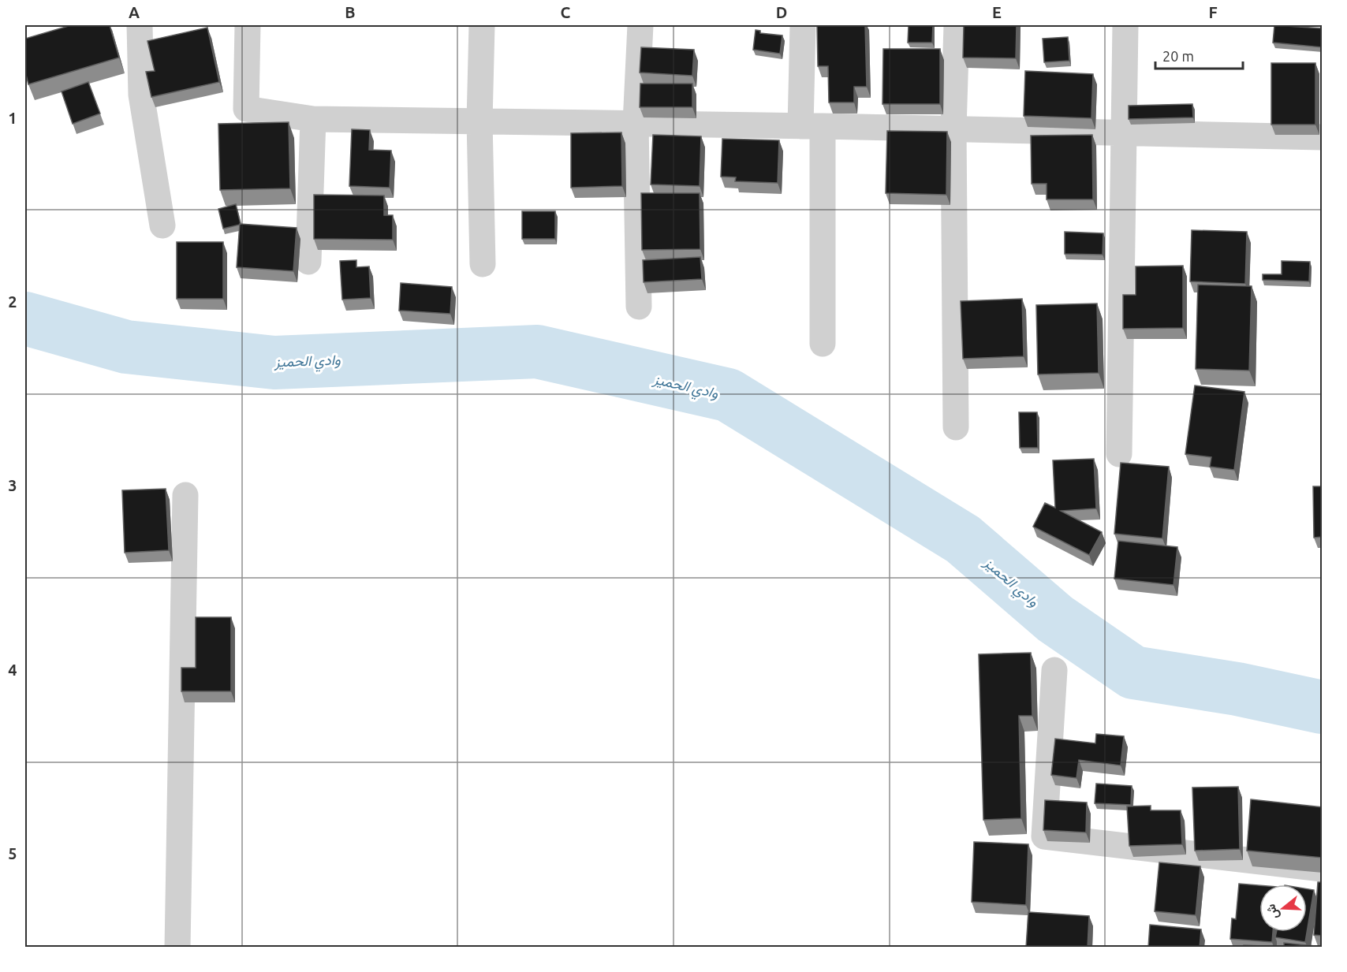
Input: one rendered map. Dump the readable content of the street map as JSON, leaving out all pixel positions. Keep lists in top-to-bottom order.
{
  "water": ["وادي الحميز"],
  "scale_bar": "20 m",
  "north": "left",
  "grid": {
    "columns": [
      "A",
      "B",
      "C",
      "D",
      "E",
      "F"
    ],
    "rows": [
      "1",
      "2",
      "3",
      "4",
      "5"
    ]
  }
}
